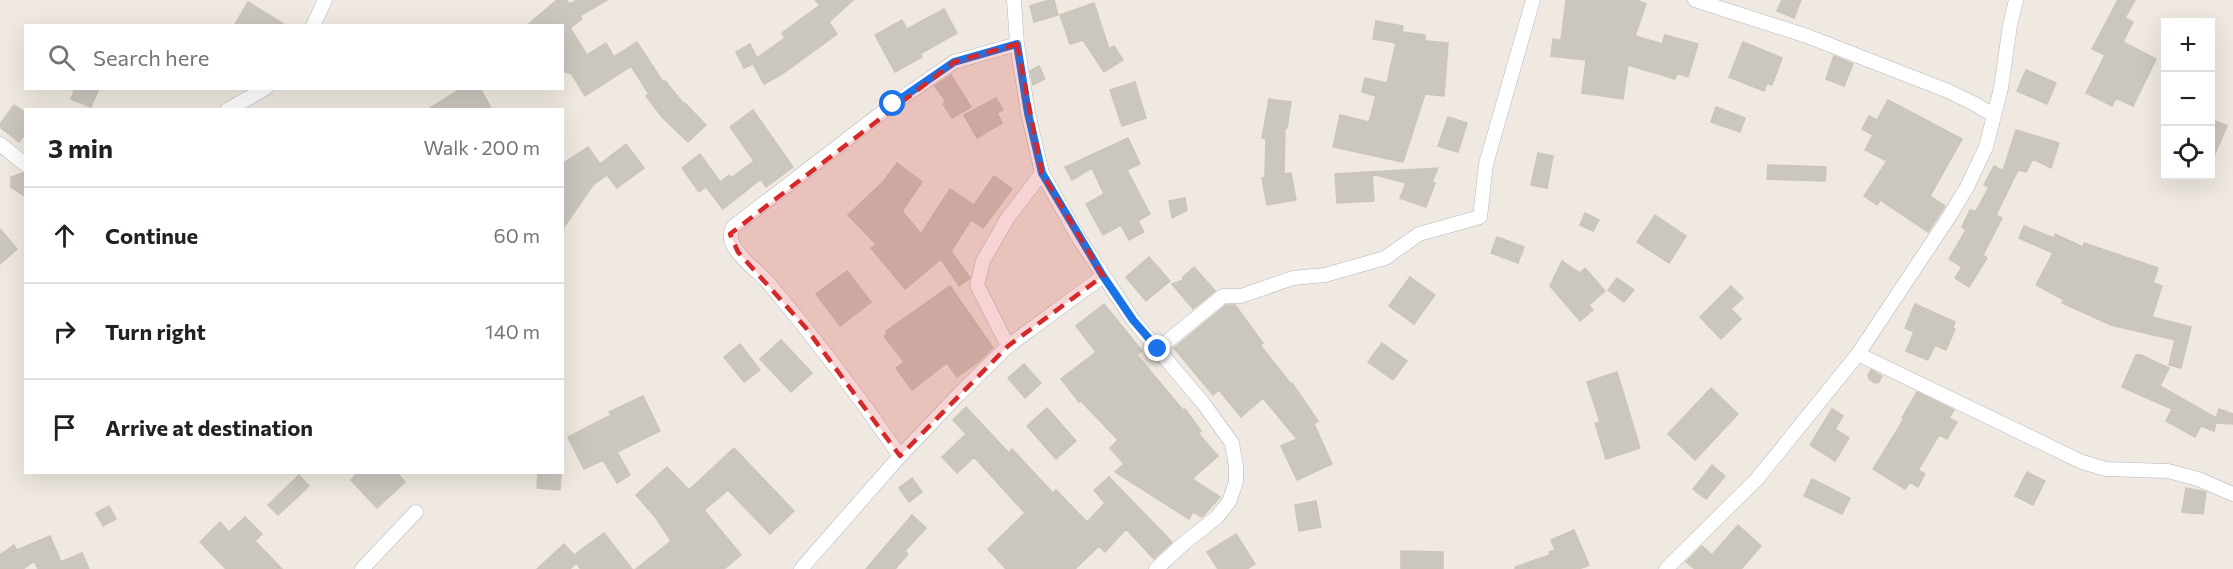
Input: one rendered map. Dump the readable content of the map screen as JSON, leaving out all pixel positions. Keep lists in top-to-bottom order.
{
  "page": {
    "map_buttons": ["+", "−"],
    "search": "Search here",
    "heading": ["3 min", "Walk · 200 m"],
    "list": [
      ["Continue", "60 m"],
      ["Turn right", "140 m"],
      "Arrive at destination"
    ]
  }
}
